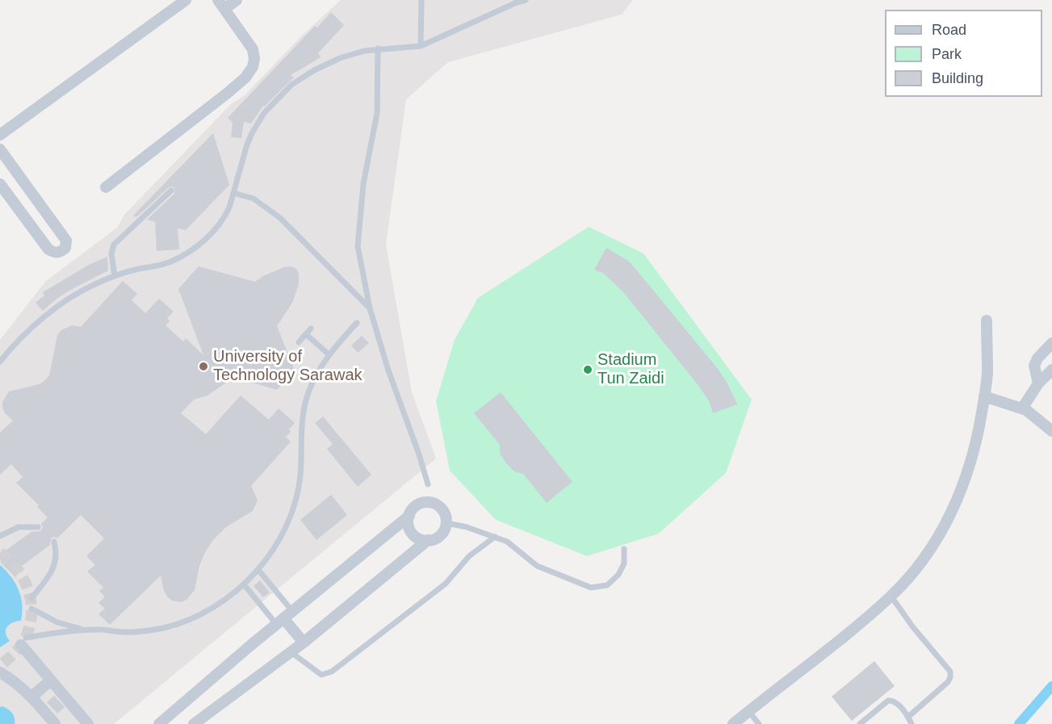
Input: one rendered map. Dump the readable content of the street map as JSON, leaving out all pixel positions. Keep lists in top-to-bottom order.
{
  "places": ["University of Technology Sarawak", "Stadium Tun Zaidi"],
  "legend": ["Road", "Park", "Building"]
}
